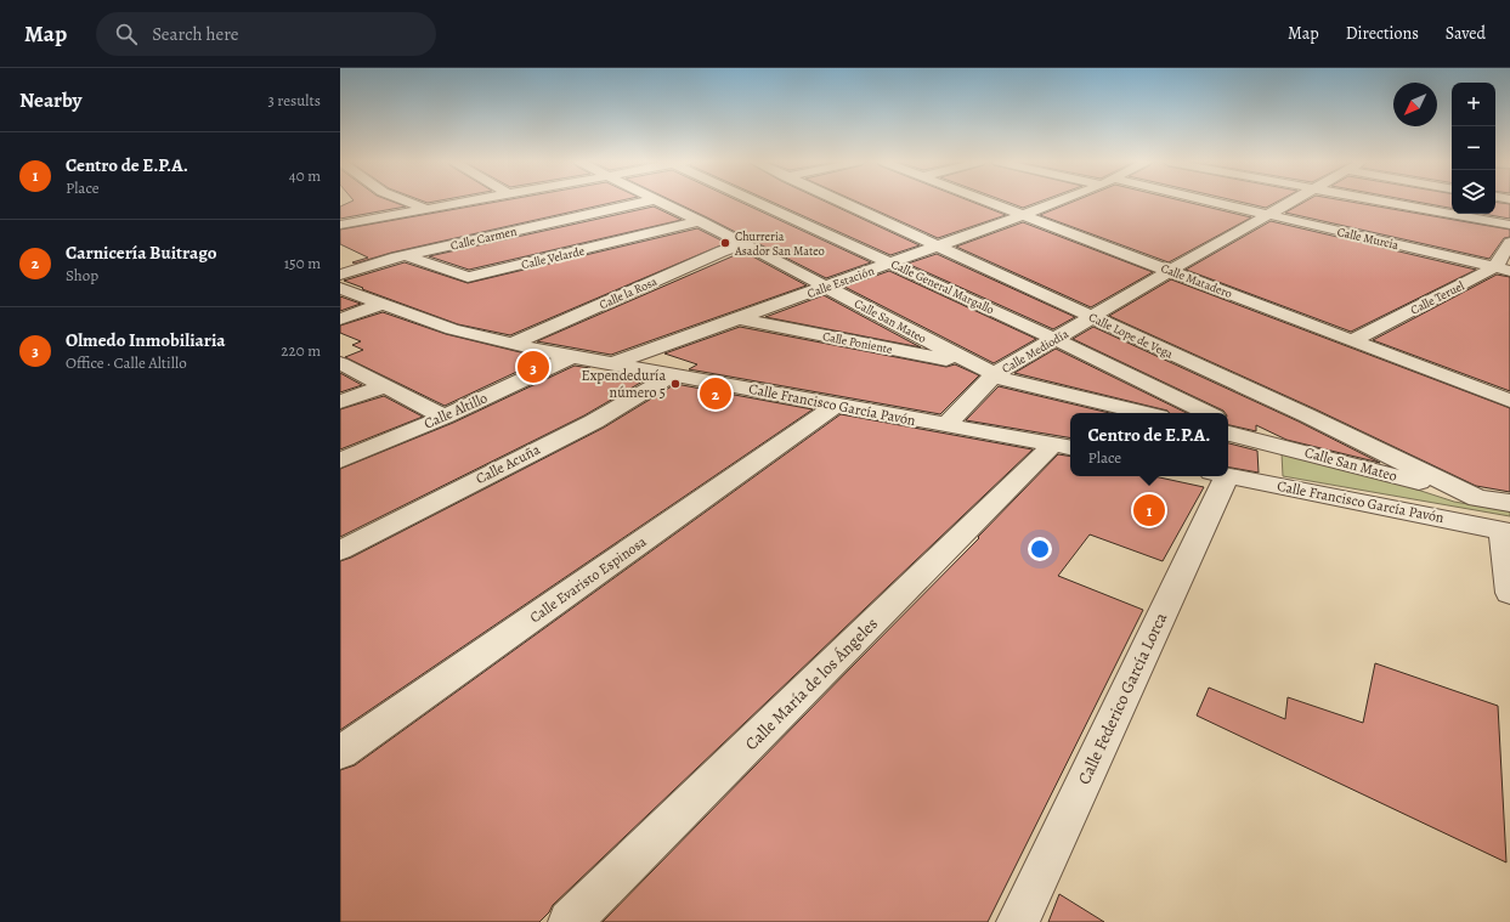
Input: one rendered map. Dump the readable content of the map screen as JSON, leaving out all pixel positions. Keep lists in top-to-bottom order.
{
  "streets": {
    "street": [
      "Calle Carmen",
      "Calle Murcia",
      "Calle Velarde",
      "Calle Matadero",
      "Calle Estación",
      "Calle General Margallo",
      "Calle la Rosa",
      "Calle Teruel",
      "Calle San Mateo",
      "Calle Lope de Vega",
      "Calle Poniente",
      "Calle Mediodía",
      "Calle Francisco García Pavón",
      "Calle Altillo",
      "Calle Acuña",
      "Calle Evaristo Espinosa",
      "Calle María de los Ángeles",
      "Calle Federico García Lorca"
    ]
  },
  "crossings": [
    ["Calle Carmen", "Calle Velarde"],
    ["Calle Murcia", "Calle Teruel"],
    ["Calle Murcia", "Calle Mediodía"],
    ["Calle Velarde", "Calle San Mateo"],
    ["Calle Matadero", "Calle Estación"],
    ["Calle Matadero", "Calle Teruel"],
    ["Calle Matadero", "Calle Mediodía"],
    ["Calle Estación", "Calle General Margallo"],
    ["Calle Estación", "Calle San Mateo"],
    ["Calle Estación", "Calle Lope de Vega"],
    ["Calle Estación", "Calle Poniente"],
    ["Calle Estación", "Calle Francisco García Pavón"],
    ["Calle General Margallo", "Calle Mediodía"],
    ["Calle la Rosa", "Calle San Mateo"],
    ["Calle la Rosa", "Calle Francisco García Pavón"],
    ["Calle San Mateo", "Calle Lope de Vega"],
    ["Calle San Mateo", "Calle Poniente"],
    ["Calle San Mateo", "Calle Mediodía"],
    ["Calle Lope de Vega", "Calle Mediodía"],
    ["Calle Poniente", "Calle Mediodía"],
    ["Calle Mediodía", "Calle Francisco García Pavón"],
    ["Calle Francisco García Pavón", "Calle Altillo"],
    ["Calle Francisco García Pavón", "Calle Acuña"],
    ["Calle Francisco García Pavón", "Calle Evaristo Espinosa"],
    ["Calle Francisco García Pavón", "Calle María de los Ángeles"]
  ],
  "places": ["Churreria Asador San Mateo", "Expendeduría número 5"],
  "north": "bottom left",
  "page": {
    "header": "Map",
    "search": "Search here",
    "nav": ["Map", "Directions", "Saved"],
    "heading": ["Nearby", "3 results"],
    "map_buttons": ["+", "−"],
    "list": [
      {
        "mark": "1",
        "name": "Centro de E.P.A.",
        "note": "Place",
        "value": "40 m"
      },
      {
        "mark": "2",
        "name": "Carnicería Buitrago",
        "note": "Shop",
        "value": "150 m"
      },
      {
        "mark": "3",
        "name": "Olmedo Inmobiliaria",
        "note": "Office · Calle Altillo",
        "value": "220 m"
      }
    ],
    "pins": ["3", "2", "1"],
    "popup": ["Centro de E.P.A.", "Place"]
  }
}
